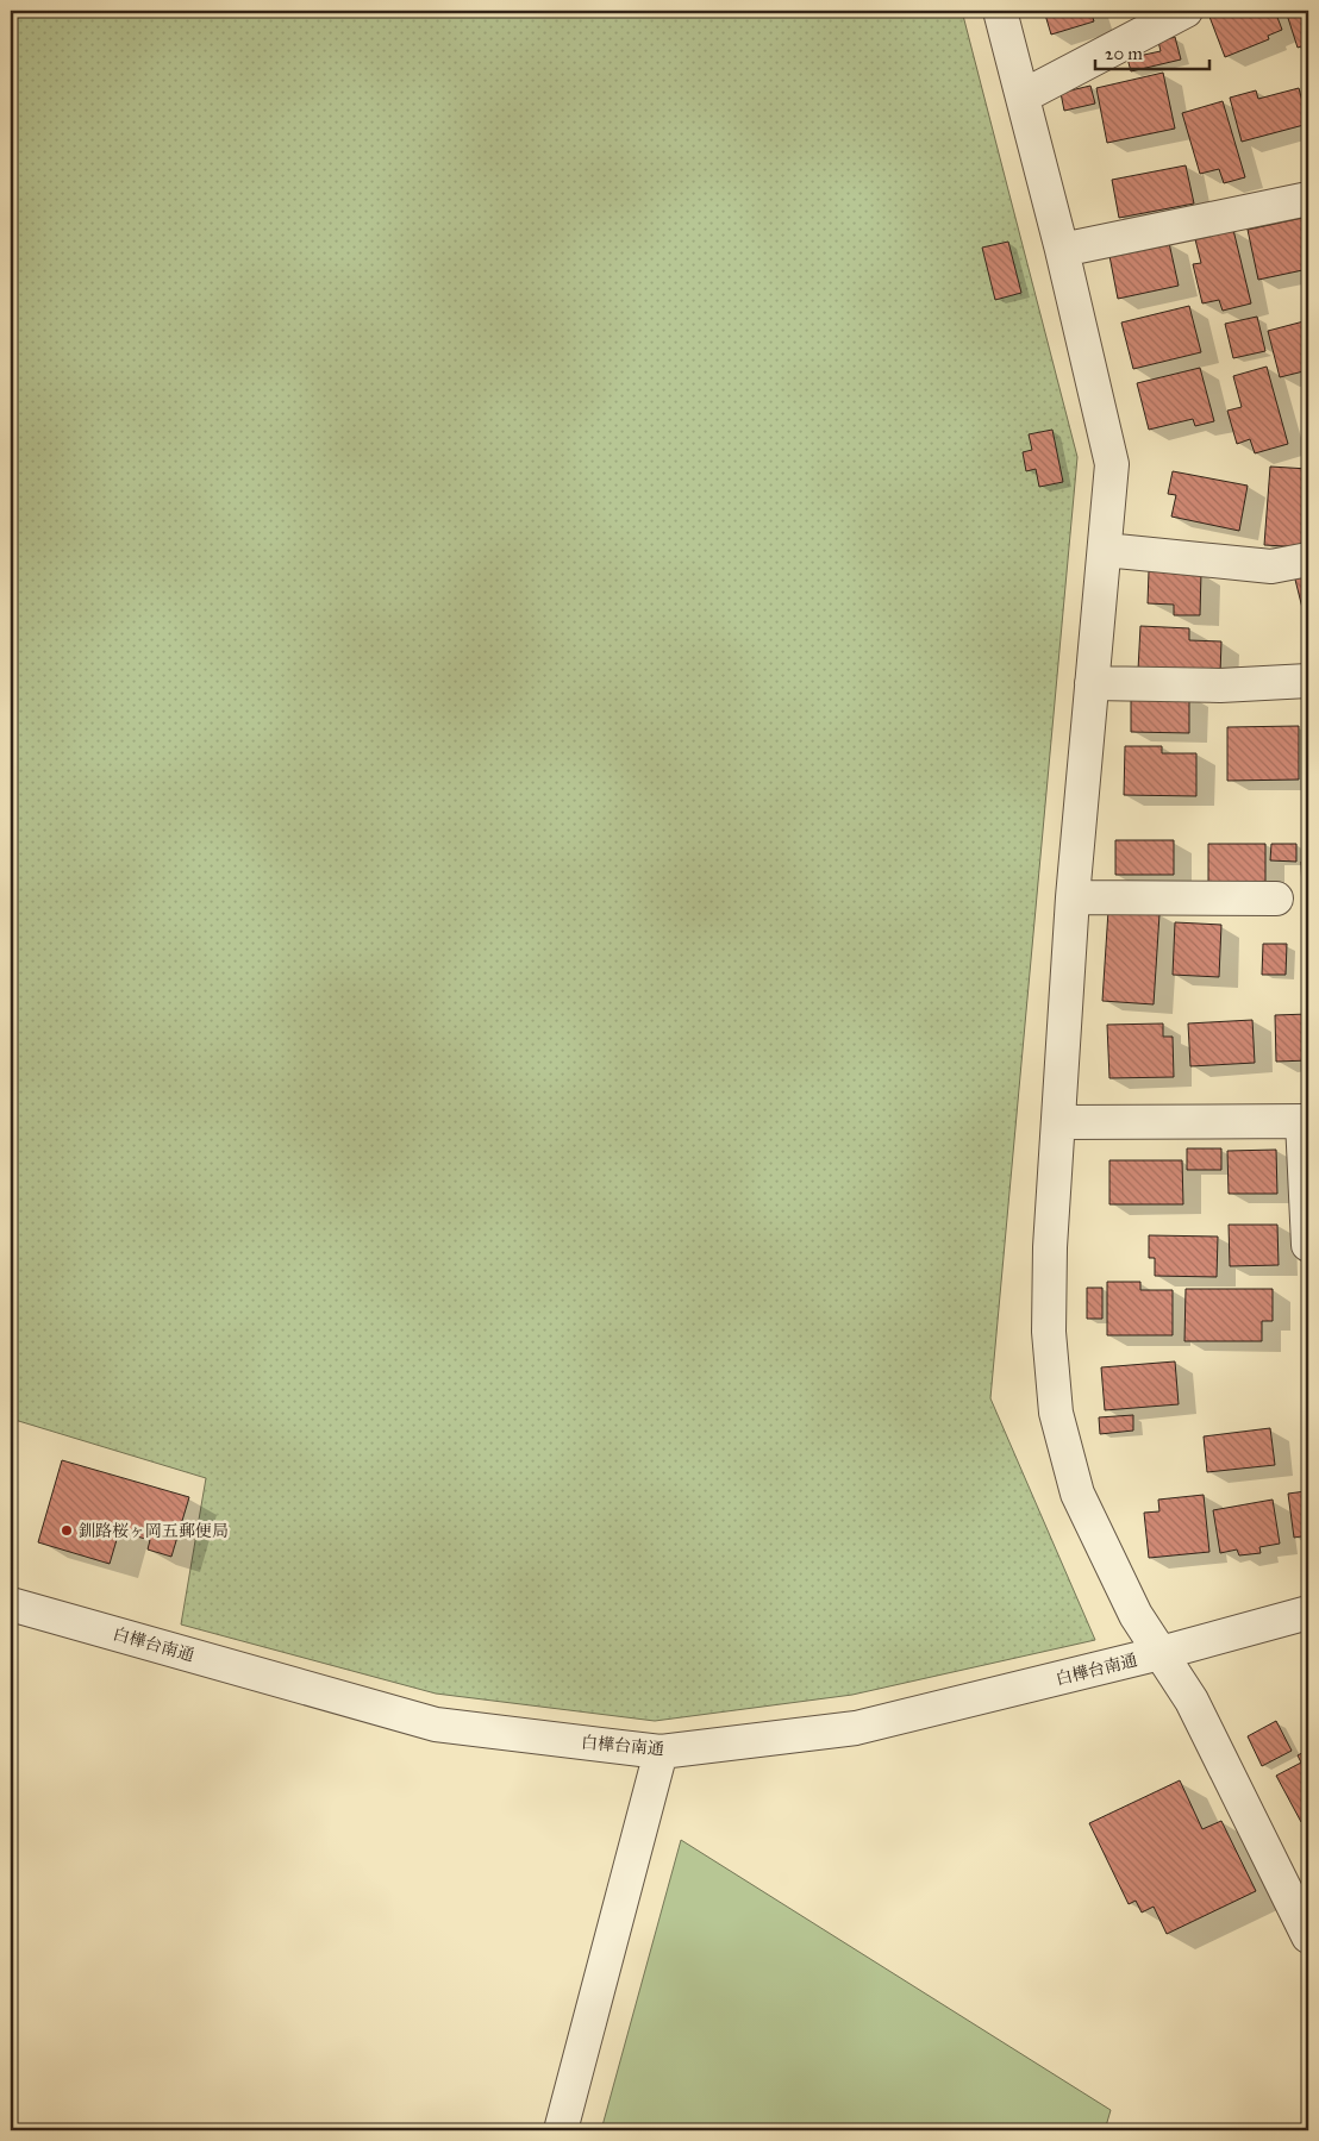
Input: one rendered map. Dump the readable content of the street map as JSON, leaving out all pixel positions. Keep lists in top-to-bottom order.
{
  "streets": {
    "street": ["白樺台南通"]
  },
  "places": ["釧路桜ヶ岡五郵便局"],
  "scale_bar": "20 m"
}
